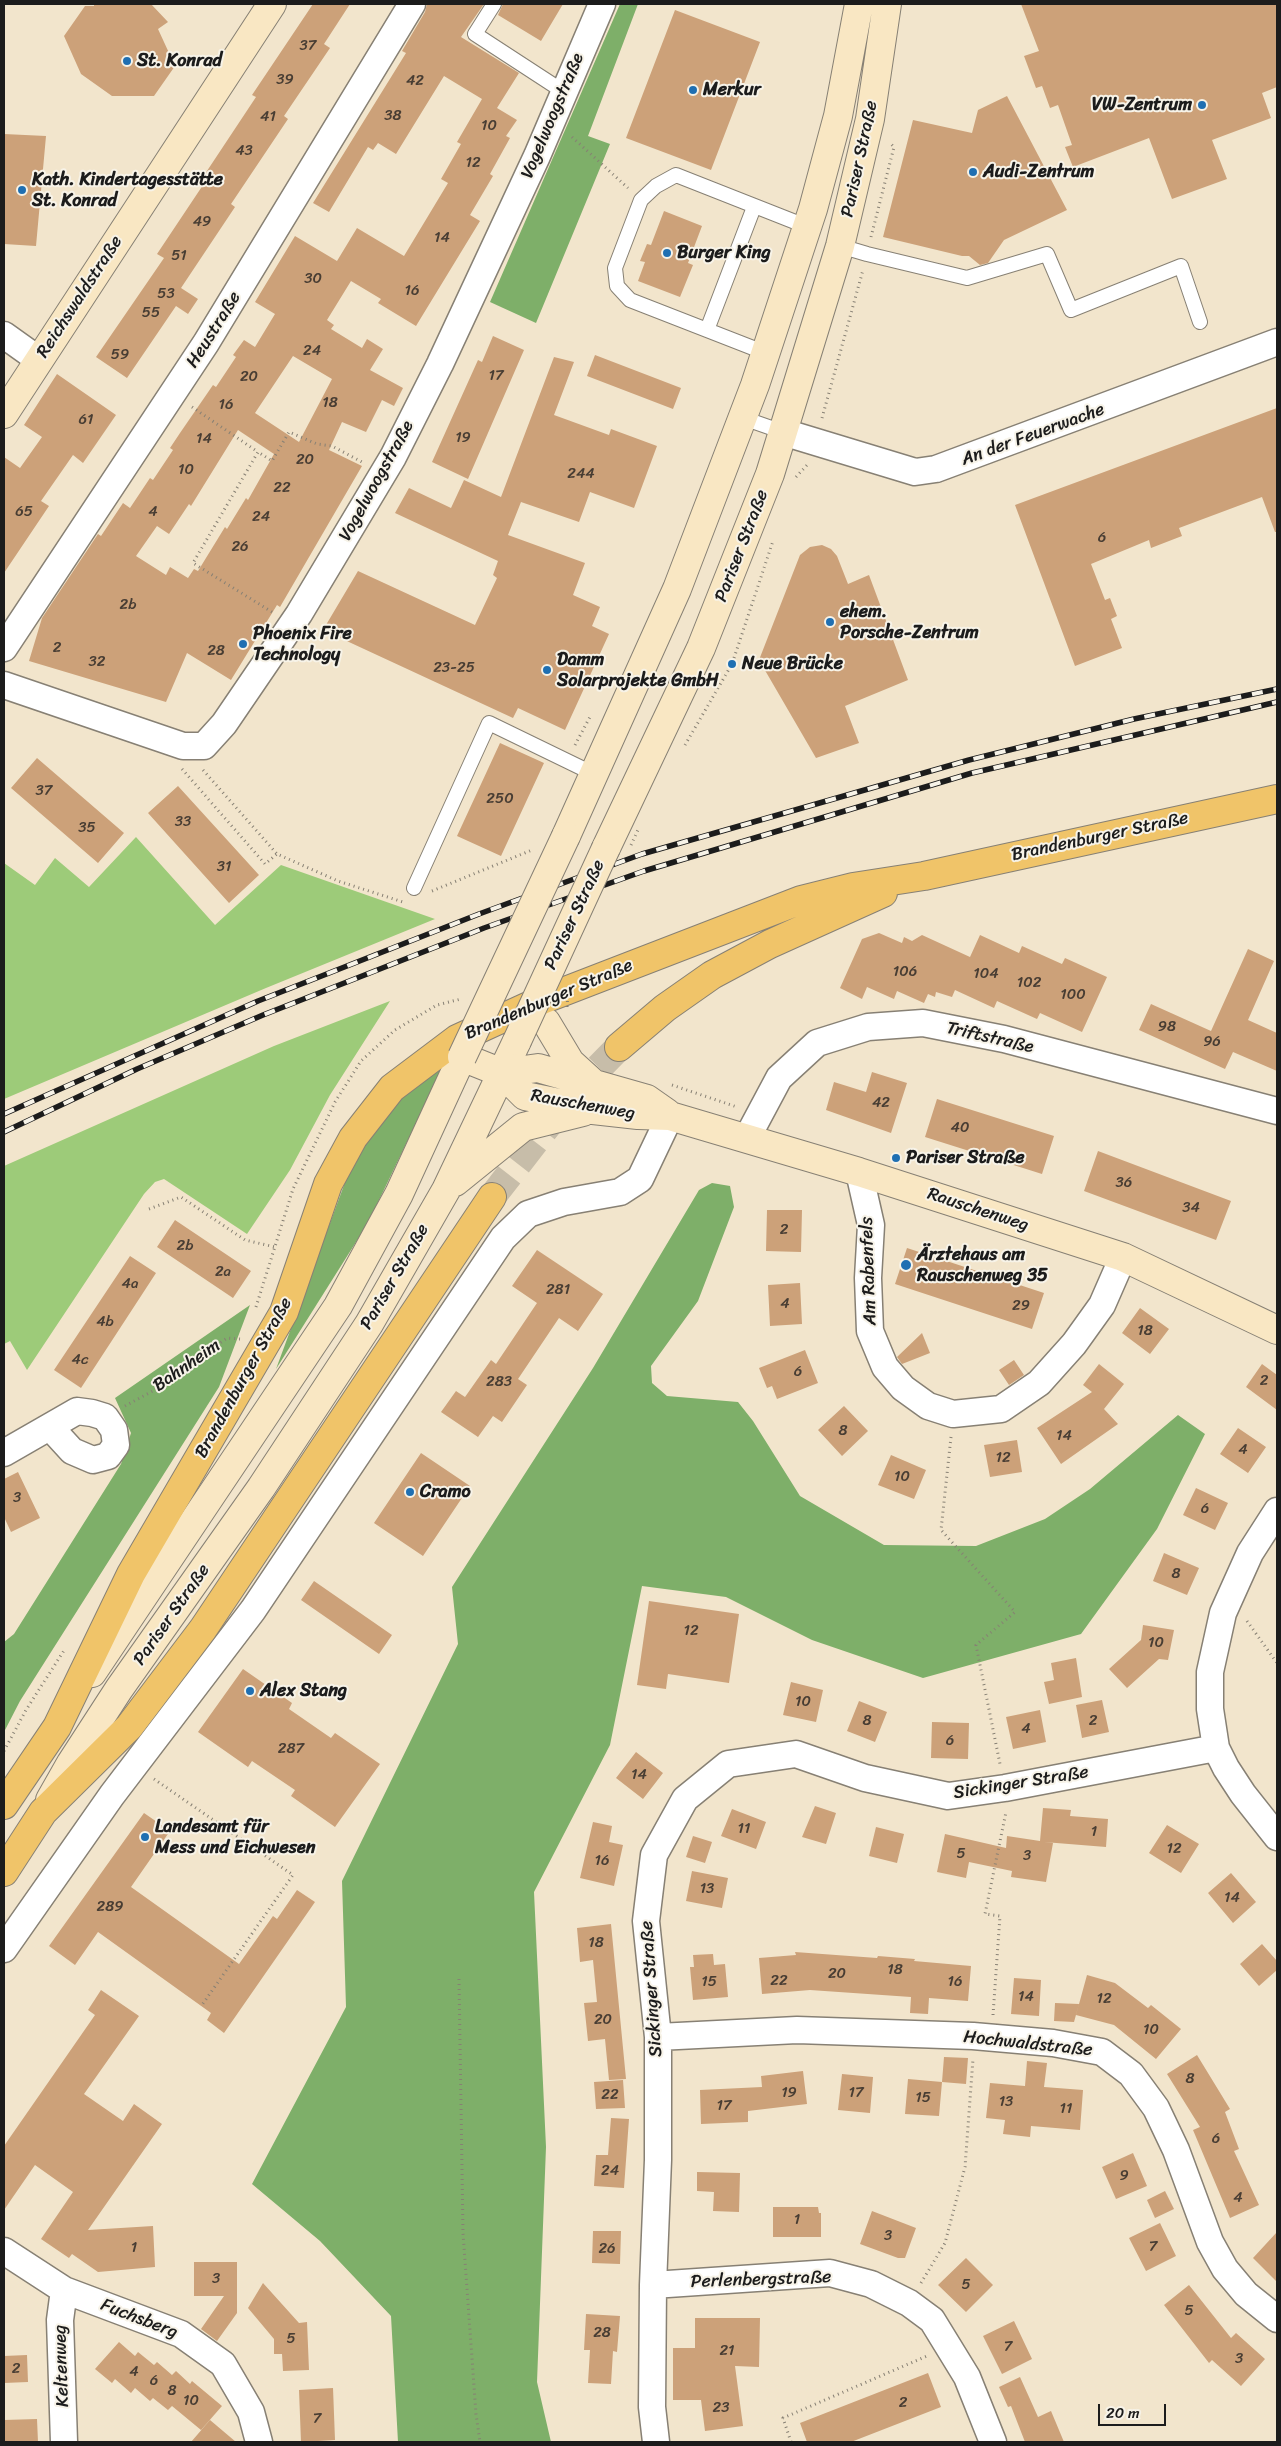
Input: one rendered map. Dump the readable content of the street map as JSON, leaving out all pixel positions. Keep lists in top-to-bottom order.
{
  "streets": {
    "main road": [
      "Pariser Straße",
      "Reichswaldstraße",
      "Brandenburger Straße",
      "Rauschenweg"
    ],
    "street": [
      "Vogelwoogstraße",
      "Heustraße",
      "An der Feuerwache",
      "Triftstraße",
      "Am Rabenfels",
      "Sickinger Straße",
      "Hochwaldstraße",
      "Perlenbergstraße",
      "Fuchsberg",
      "Keltenweg"
    ],
    "path": ["Bahnheim"]
  },
  "crossings": [
    ["Pariser Straße", "An der Feuerwache"],
    ["Pariser Straße", "Brandenburger Straße"],
    ["Pariser Straße", "Rauschenweg"],
    ["Brandenburger Straße", "Bahnheim"],
    ["Triftstraße", "Rauschenweg"],
    ["Rauschenweg", "Am Rabenfels"],
    ["Sickinger Straße", "Hochwaldstraße"],
    ["Sickinger Straße", "Perlenbergstraße"],
    ["Fuchsberg", "Keltenweg"]
  ],
  "places": [
    "St. Konrad",
    "Merkur",
    "VW-Zentrum",
    "Audi-Zentrum",
    "Kath. Kindertagesstätte St. Konrad",
    "Burger King",
    "ehem. Porsche-Zentrum",
    "Phoenix Fire Technology",
    "Neue Brücke",
    "Damm Solarprojekte GmbH",
    "Pariser Straße",
    "Ärztehaus am Rauschenweg 35",
    "Cramo",
    "Alex Stang",
    "Landesamt für Mess und Eichwesen"
  ],
  "house_numbers": [
    "37",
    "39",
    "42",
    "38",
    "41",
    "10",
    "43",
    "12",
    "49",
    "14",
    "51",
    "30",
    "16",
    "53",
    "55",
    "24",
    "59",
    "17",
    "20",
    "18",
    "16",
    "61",
    "19",
    "14",
    "20",
    "10",
    "244",
    "22",
    "65",
    "4",
    "24",
    "6",
    "26",
    "2b",
    "2",
    "28",
    "32",
    "23-25",
    "37",
    "250",
    "33",
    "35",
    "31",
    "106",
    "104",
    "102",
    "100",
    "98",
    "96",
    "42",
    "40",
    "36",
    "34",
    "2",
    "2b",
    "2a",
    "4a",
    "281",
    "4",
    "29",
    "4b",
    "18",
    "4c",
    "6",
    "2",
    "283",
    "8",
    "14",
    "4",
    "12",
    "10",
    "3",
    "6",
    "8",
    "12",
    "10",
    "10",
    "8",
    "2",
    "4",
    "6",
    "287",
    "14",
    "11",
    "1",
    "12",
    "5",
    "3",
    "16",
    "13",
    "14",
    "289",
    "18",
    "18",
    "20",
    "22",
    "15",
    "16",
    "14",
    "12",
    "20",
    "10",
    "8",
    "19",
    "17",
    "22",
    "15",
    "13",
    "17",
    "11",
    "6",
    "24",
    "9",
    "4",
    "1",
    "3",
    "7",
    "1",
    "26",
    "3",
    "5",
    "5",
    "28",
    "5",
    "7",
    "21",
    "3",
    "2",
    "4",
    "6",
    "8",
    "10",
    "2",
    "23",
    "7"
  ],
  "scale_bar": "20 m"
}
